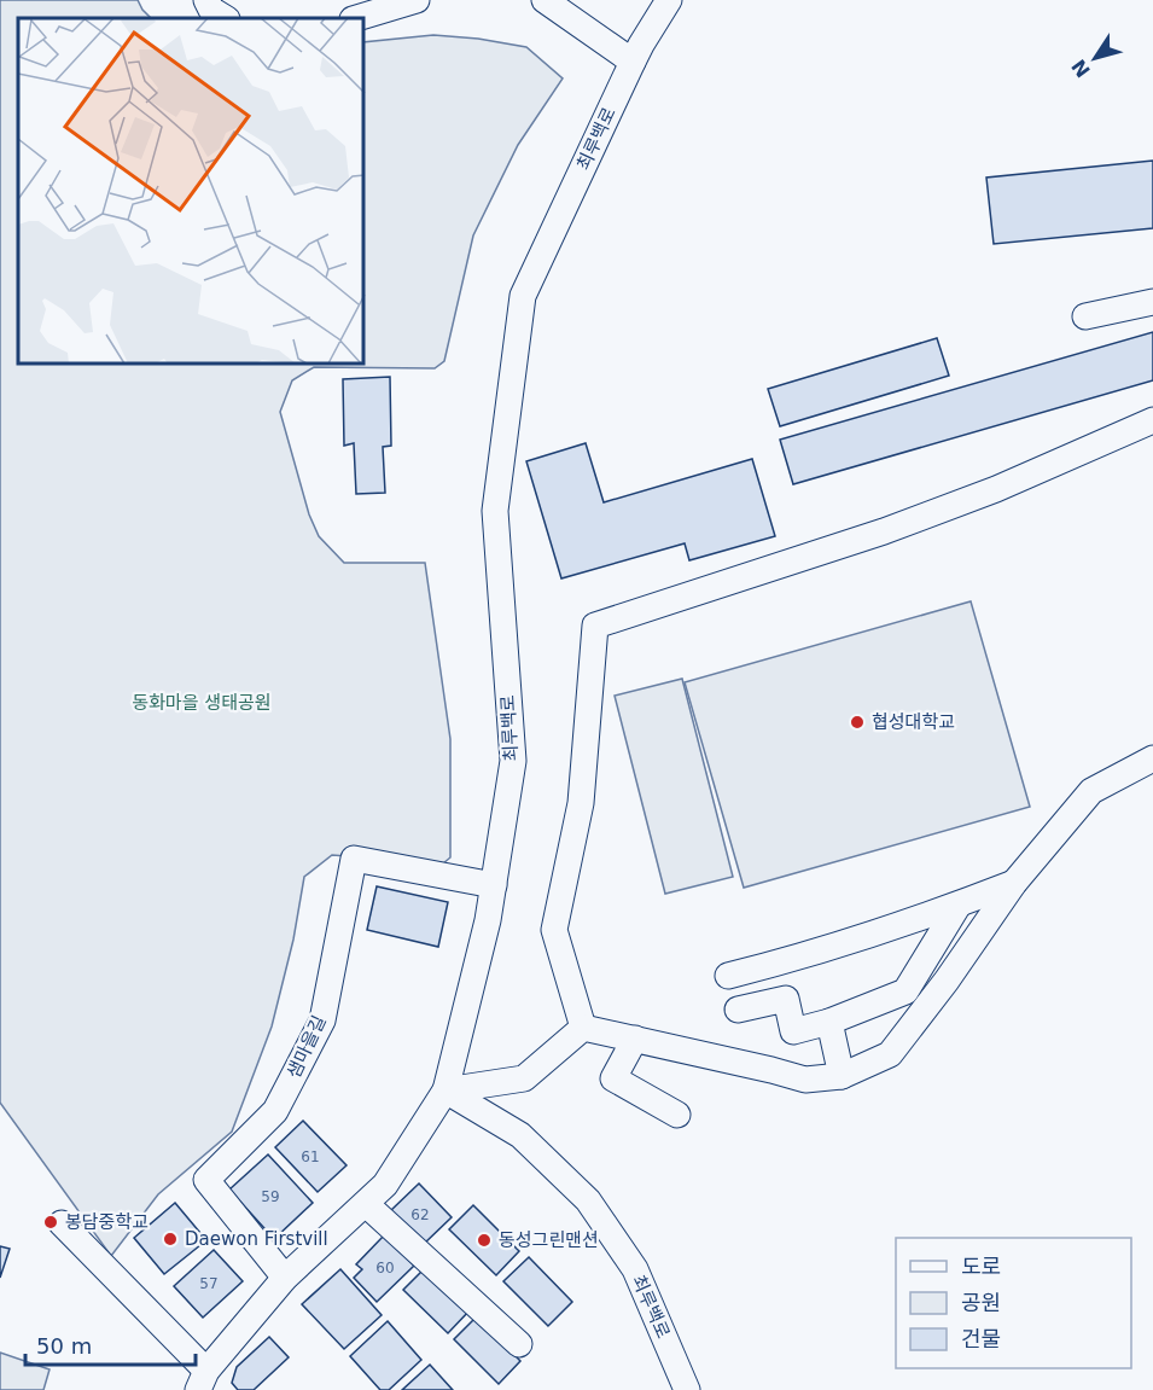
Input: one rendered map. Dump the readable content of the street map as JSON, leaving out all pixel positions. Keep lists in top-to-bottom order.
{
  "streets": {
    "street": ["최루백로", "샘마을길"]
  },
  "crossings": [
    ["최루백로", "샘마을길"]
  ],
  "parks": ["동화마을 생태공원"],
  "places": [
    "협성대학교",
    "봉담중학교",
    "Daewon Firstvill",
    "동성그린맨션"
  ],
  "house_numbers": [
    "61",
    "59",
    "62",
    "60",
    "57"
  ],
  "legend": ["도로", "공원", "건물"],
  "scale_bar": "50 m",
  "north": "bottom left"
}
